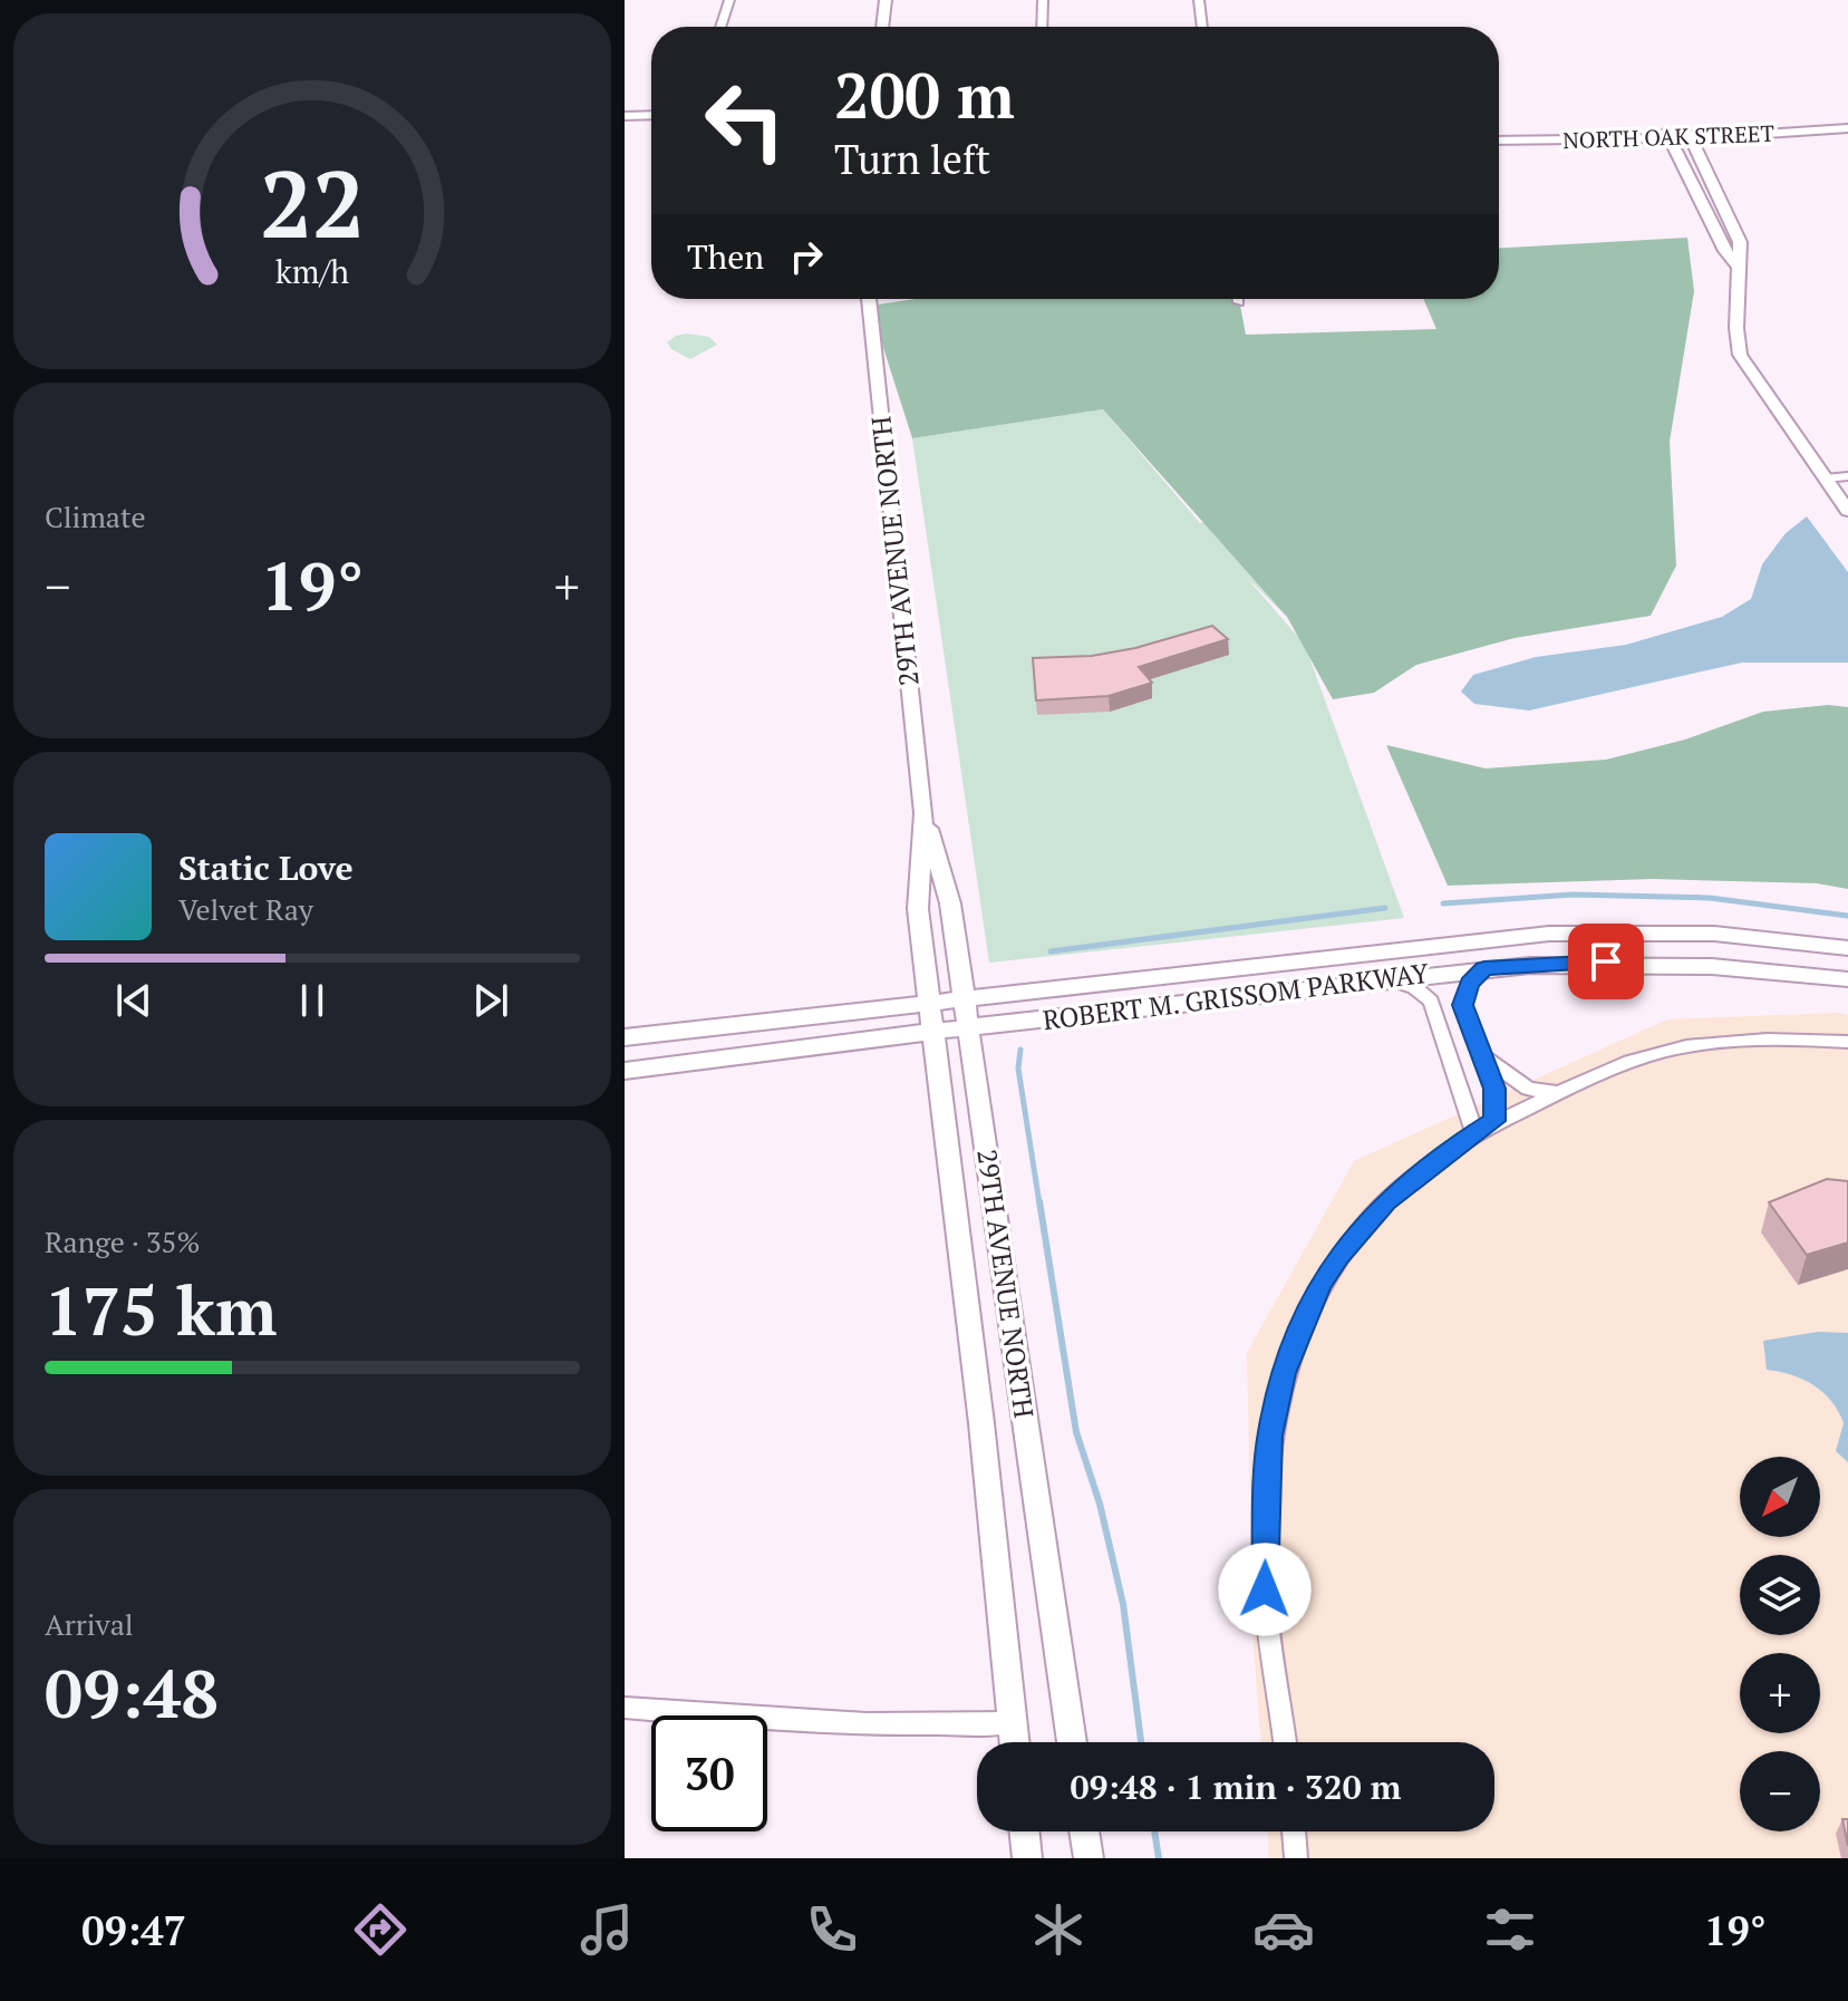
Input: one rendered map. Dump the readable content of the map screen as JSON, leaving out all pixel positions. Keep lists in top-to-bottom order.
{
  "streets": {
    "main road": ["NORTH OAK STREET", "29TH AVENUE NORTH", "ROBERT M. GRISSOM PARKWAY"]
  },
  "crossings": [
    ["29TH AVENUE NORTH", "ROBERT M. GRISSOM PARKWAY"]
  ],
  "north": "bottom left",
  "page": {
    "turn": ["200 m", "Turn left"],
    "then": "Then",
    "tile": [
      "Climate",
      ["Range · 35%", "175 km"],
      ["Arrival", "09:48"]
    ],
    "heat": ["−", "19°", "+"],
    "song": ["Static Love", "Velvet Ray"],
    "map_buttons": ["+", "−"],
    "limit": "30",
    "trip": "09:48 · 1 min · 320 m",
    "tabs": ["09:47", "19°"],
    "gauge": ["22", "km/h"]
  }
}
